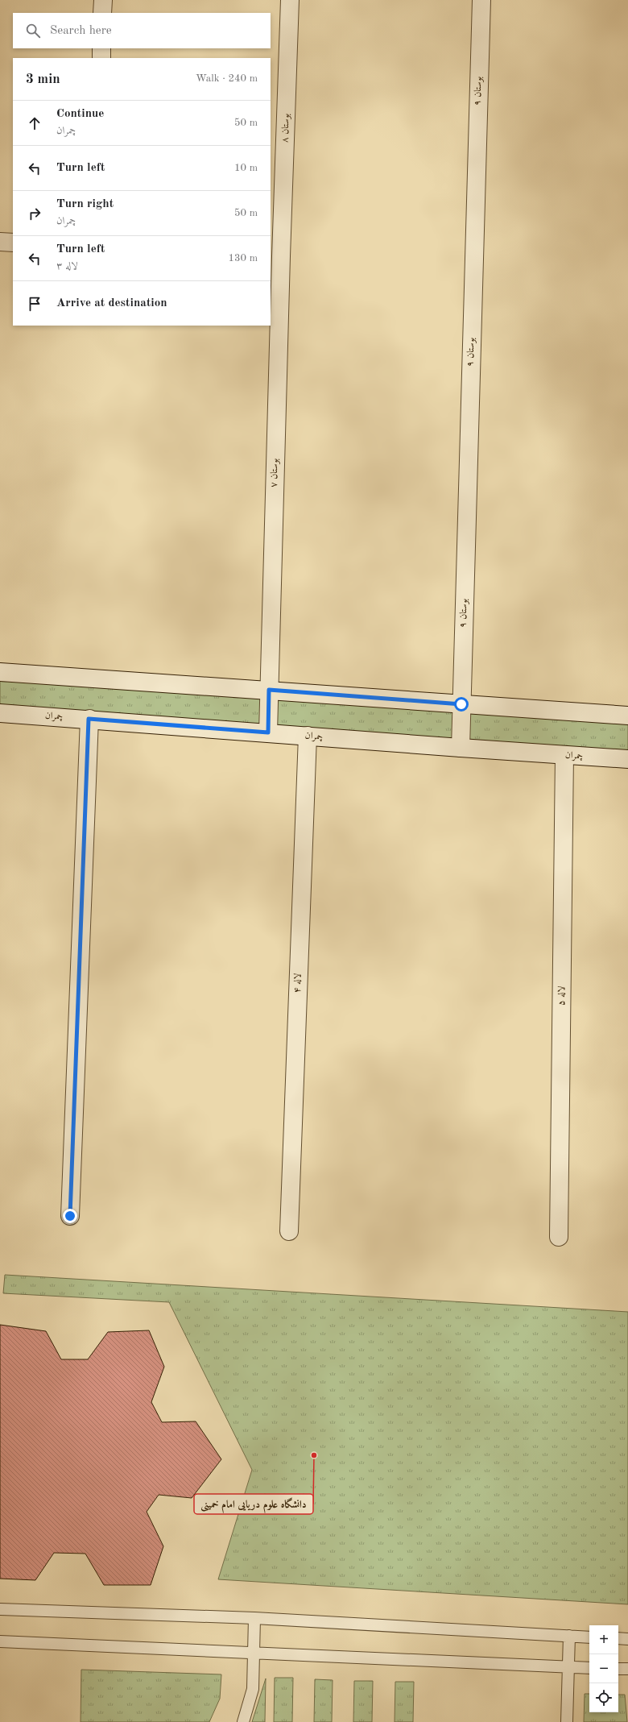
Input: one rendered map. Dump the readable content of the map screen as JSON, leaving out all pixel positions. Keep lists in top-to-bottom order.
{
  "streets": {
    "street": [
      "بوستان ۹",
      "بوستان ۸",
      "بوستان ۷",
      "چمران",
      "لاله ۴",
      "لاله ۵"
    ]
  },
  "crossings": [
    ["بوستان ۹", "چمران"],
    ["بوستان ۸", "بوستان ۷"],
    ["بوستان ۷", "چمران"],
    ["چمران", "لاله ۴"],
    ["چمران", "لاله ۵"]
  ],
  "places": ["دانشگاه علوم دریایی امام خمینی"],
  "page": {
    "search": "Search here",
    "heading": ["3 min", "Walk · 240 m"],
    "list": [
      ["Continue", "چمران", "50 m"],
      ["Turn left", "10 m"],
      ["Turn right", "چمران", "50 m"],
      ["Turn left", "لاله ۳", "130 m"],
      "Arrive at destination"
    ],
    "map_buttons": ["+", "−"]
  }
}
